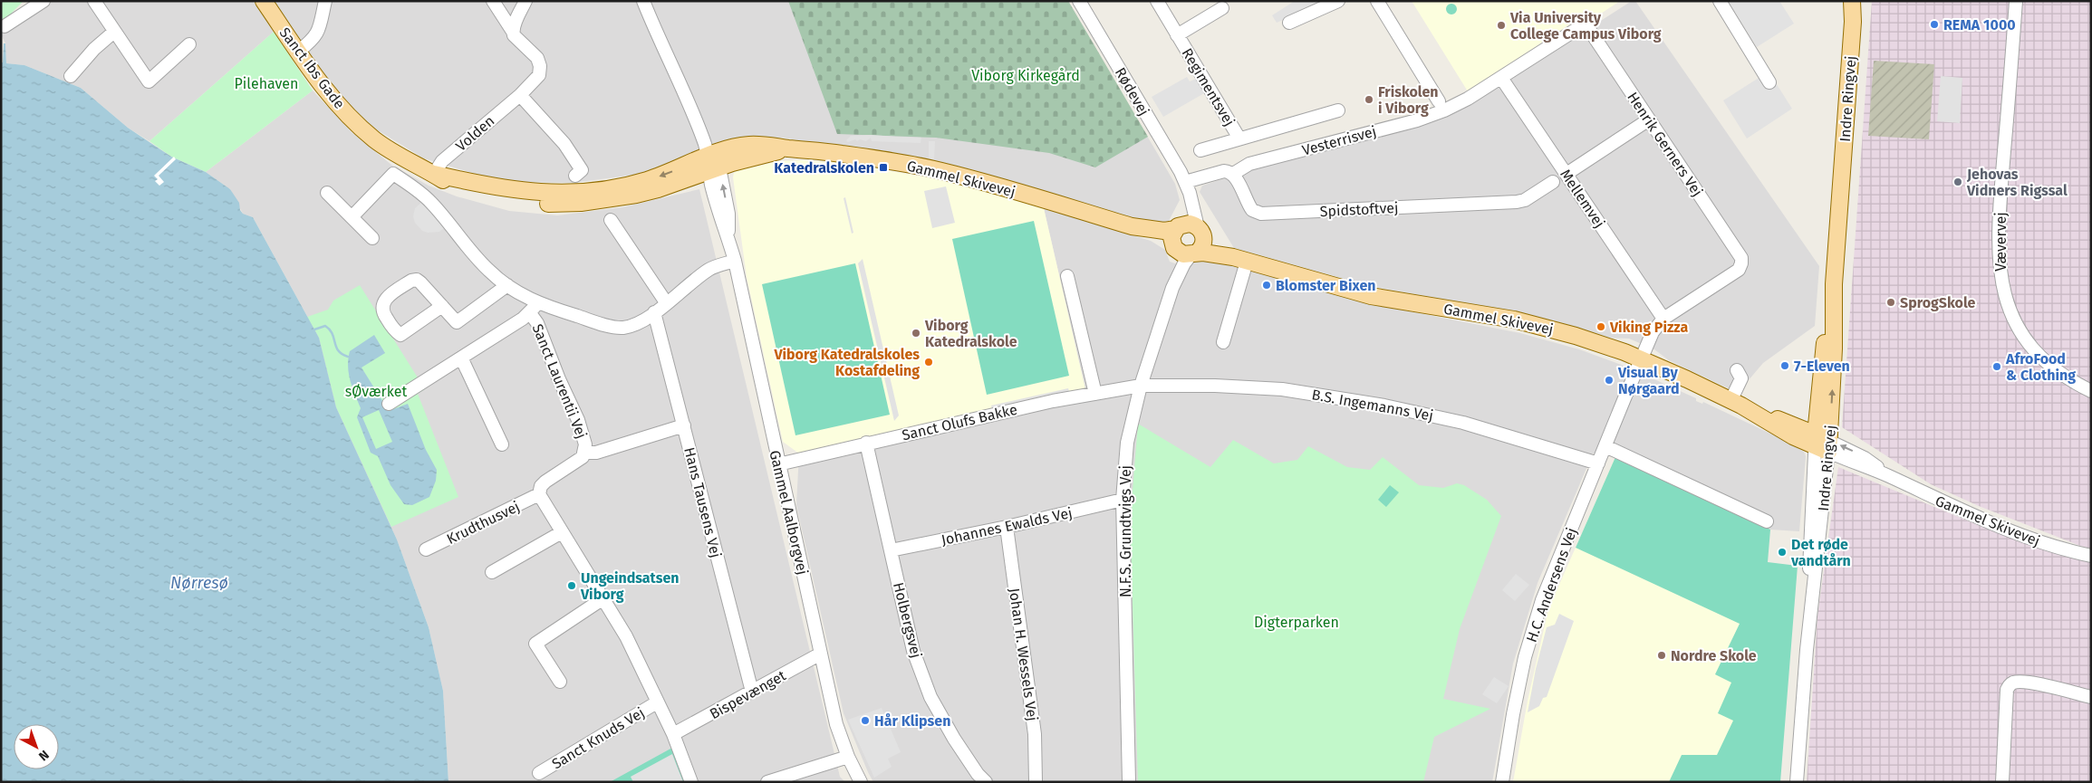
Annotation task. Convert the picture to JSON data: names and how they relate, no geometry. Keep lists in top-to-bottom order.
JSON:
{
  "streets": {
    "main road": ["Sanct Ibs Gade", "Indre Ringvej", "Gammel Skivevej"],
    "street": [
      "Regimentsvej",
      "Rødevej",
      "Volden",
      "Vesterrisvej",
      "Henrik Gerners Vej",
      "Mellemvej",
      "Spidstoftvej",
      "Vævervej",
      "Sanct Laurentii Vej",
      "B.S. Ingemanns Vej",
      "Sanct Olufs Bakke",
      "Hans Tausens Vej",
      "Gammel Aalborgvej",
      "Krudthusvej",
      "Johannes Ewalds Vej",
      "N.F.S. Grundtvigs Vej",
      "H.C. Andersens Vej",
      "Holbergsvej",
      "Johan H. Wessels Vej",
      "Bispevænget",
      "Sanct Knuds Vej"
    ]
  },
  "crossings": [
    ["Sanct Ibs Gade", "Volden"],
    ["Sanct Ibs Gade", "Gammel Skivevej"],
    ["Sanct Ibs Gade", "Gammel Aalborgvej"],
    ["Rødevej", "Gammel Skivevej"],
    ["Rødevej", "N.F.S. Grundtvigs Vej"],
    ["Indre Ringvej", "Gammel Skivevej"],
    ["Vesterrisvej", "Henrik Gerners Vej"],
    ["Vesterrisvej", "Mellemvej"],
    ["Vesterrisvej", "Spidstoftvej"],
    ["Henrik Gerners Vej", "Mellemvej"],
    ["Henrik Gerners Vej", "H.C. Andersens Vej"],
    ["Gammel Skivevej", "Gammel Aalborgvej"],
    ["Gammel Skivevej", "N.F.S. Grundtvigs Vej"],
    ["Gammel Skivevej", "H.C. Andersens Vej"],
    ["Mellemvej", "H.C. Andersens Vej"],
    ["Sanct Laurentii Vej", "Krudthusvej"],
    ["B.S. Ingemanns Vej", "Sanct Olufs Bakke"],
    ["B.S. Ingemanns Vej", "N.F.S. Grundtvigs Vej"],
    ["B.S. Ingemanns Vej", "H.C. Andersens Vej"],
    ["Sanct Olufs Bakke", "Gammel Aalborgvej"],
    ["Sanct Olufs Bakke", "N.F.S. Grundtvigs Vej"],
    ["Sanct Olufs Bakke", "Holbergsvej"],
    ["Hans Tausens Vej", "Bispevænget"],
    ["Gammel Aalborgvej", "Bispevænget"],
    ["Johannes Ewalds Vej", "N.F.S. Grundtvigs Vej"],
    ["Johannes Ewalds Vej", "Holbergsvej"],
    ["Johannes Ewalds Vej", "Johan H. Wessels Vej"]
  ],
  "water": ["Nørresø"],
  "parks": [
    "Viborg Kirkegård",
    "Pilehaven",
    "sØværket",
    "Digterparken"
  ],
  "places": {
    "other": [
      "REMA 1000",
      "Via University College Campus Viborg",
      "Friskolen i Viborg",
      "Jehovas Vidners Rigssal",
      "Blomster Bixen",
      "SprogSkole",
      "Viking Pizza",
      "Viborg Katedralskole",
      "Viborg Katedralskoles Kostafdeling",
      "7-Eleven",
      "AfroFood & Clothing",
      "Visual By Nørgaard",
      "Det røde vandtårn",
      "Ungeindsatsen Viborg",
      "Nordre Skole",
      "Hår Klipsen"
    ],
    "transit": ["Katedralskolen"]
  },
  "north": "bottom right"
}
